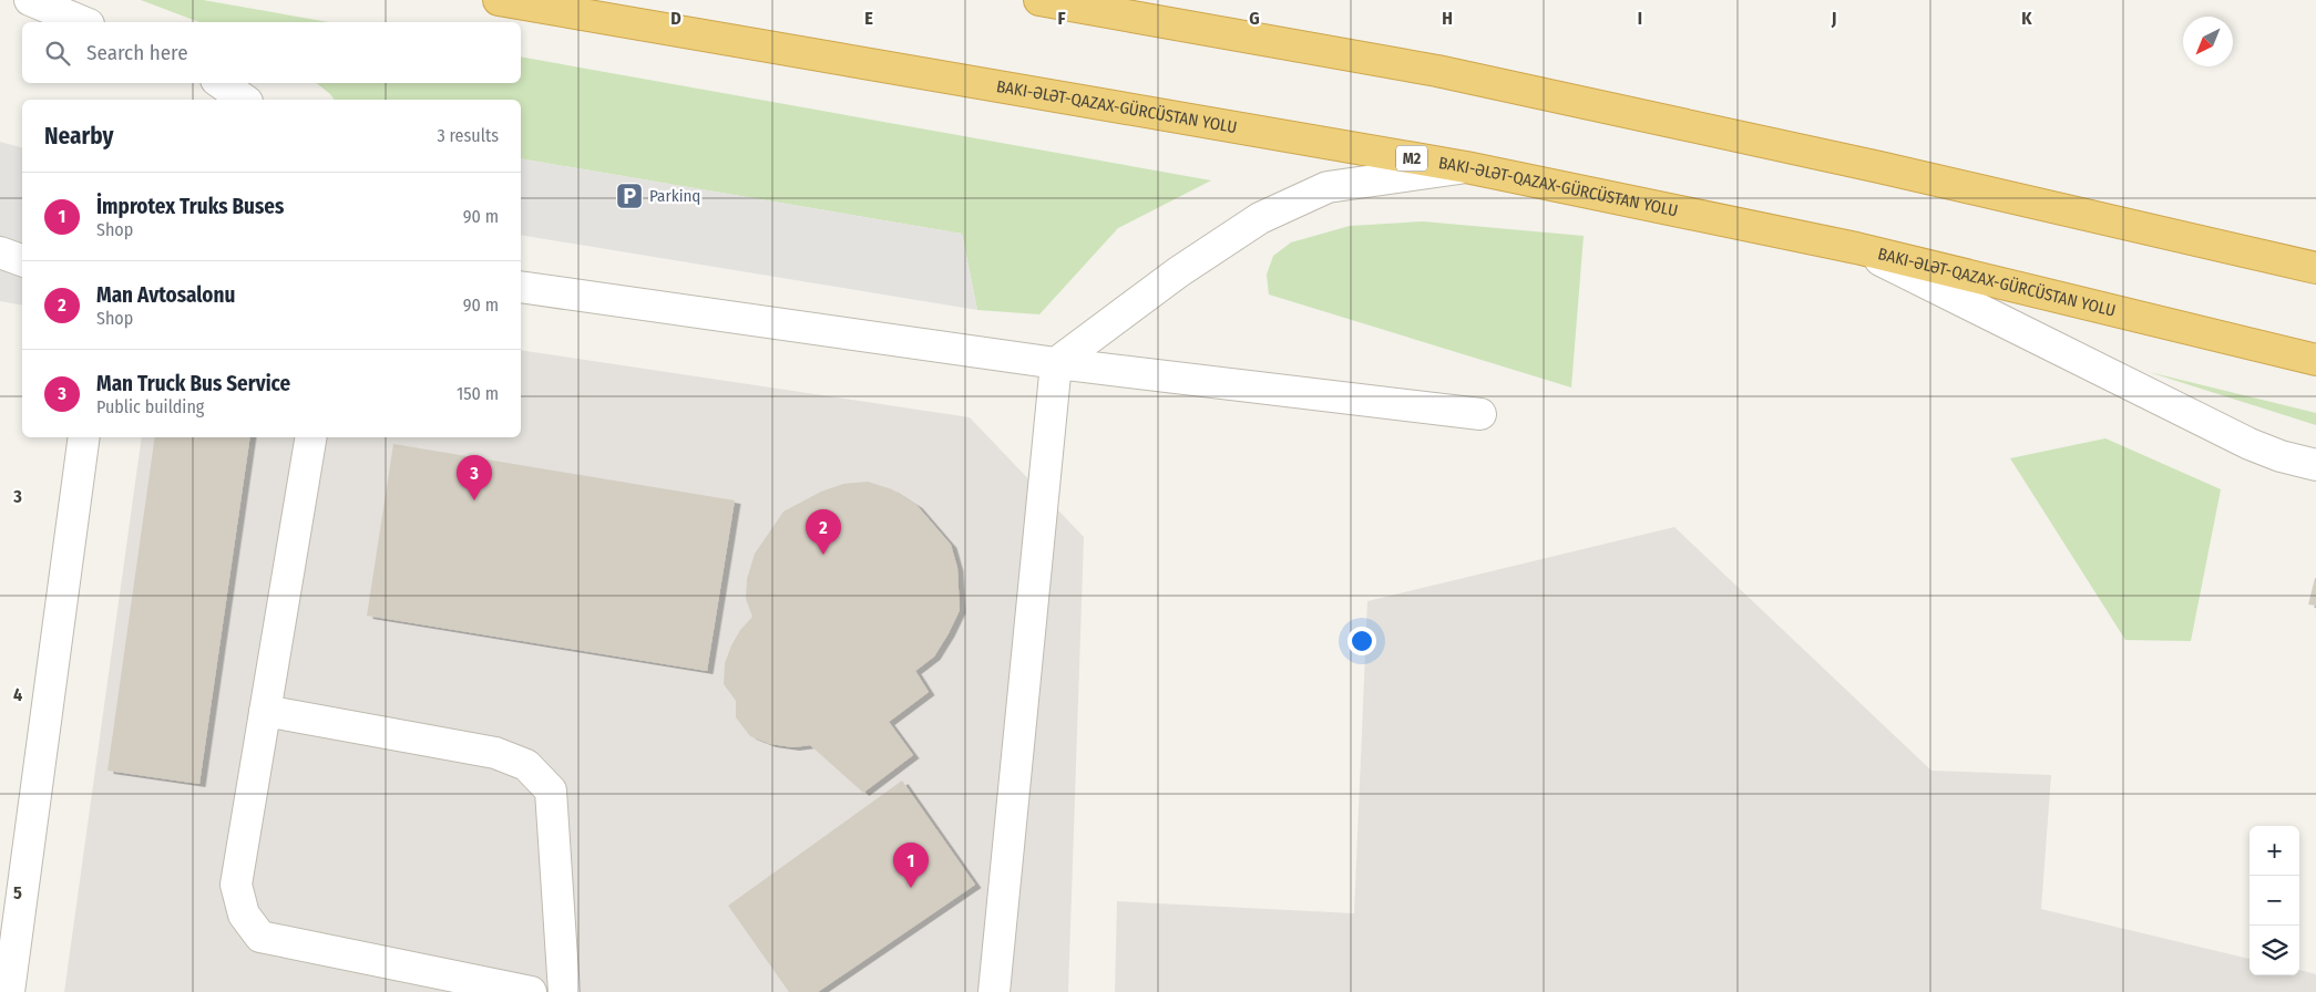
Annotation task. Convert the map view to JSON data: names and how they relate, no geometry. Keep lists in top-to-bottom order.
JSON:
{
  "streets": {
    "highway": ["M2"]
  },
  "places": {
    "parking": ["Parkinq"]
  },
  "north": "bottom left",
  "page": {
    "search": "Search here",
    "heading": ["Nearby", "3 results"],
    "list": [
      {
        "mark": "1",
        "name": "İmprotex Truks Buses",
        "note": "Shop",
        "value": "90 m"
      },
      {
        "mark": "2",
        "name": "Man Avtosalonu",
        "note": "Shop",
        "value": "90 m"
      },
      {
        "mark": "3",
        "name": "Man Truck Bus Service",
        "note": "Public building",
        "value": "150 m"
      }
    ],
    "pins": ["3", "2", "1"],
    "map_buttons": ["+", "−"]
  },
  "grid": {
    "columns": [
      "D",
      "E",
      "F",
      "G",
      "H",
      "I",
      "J",
      "K"
    ],
    "rows": ["3", "4", "5"]
  }
}
